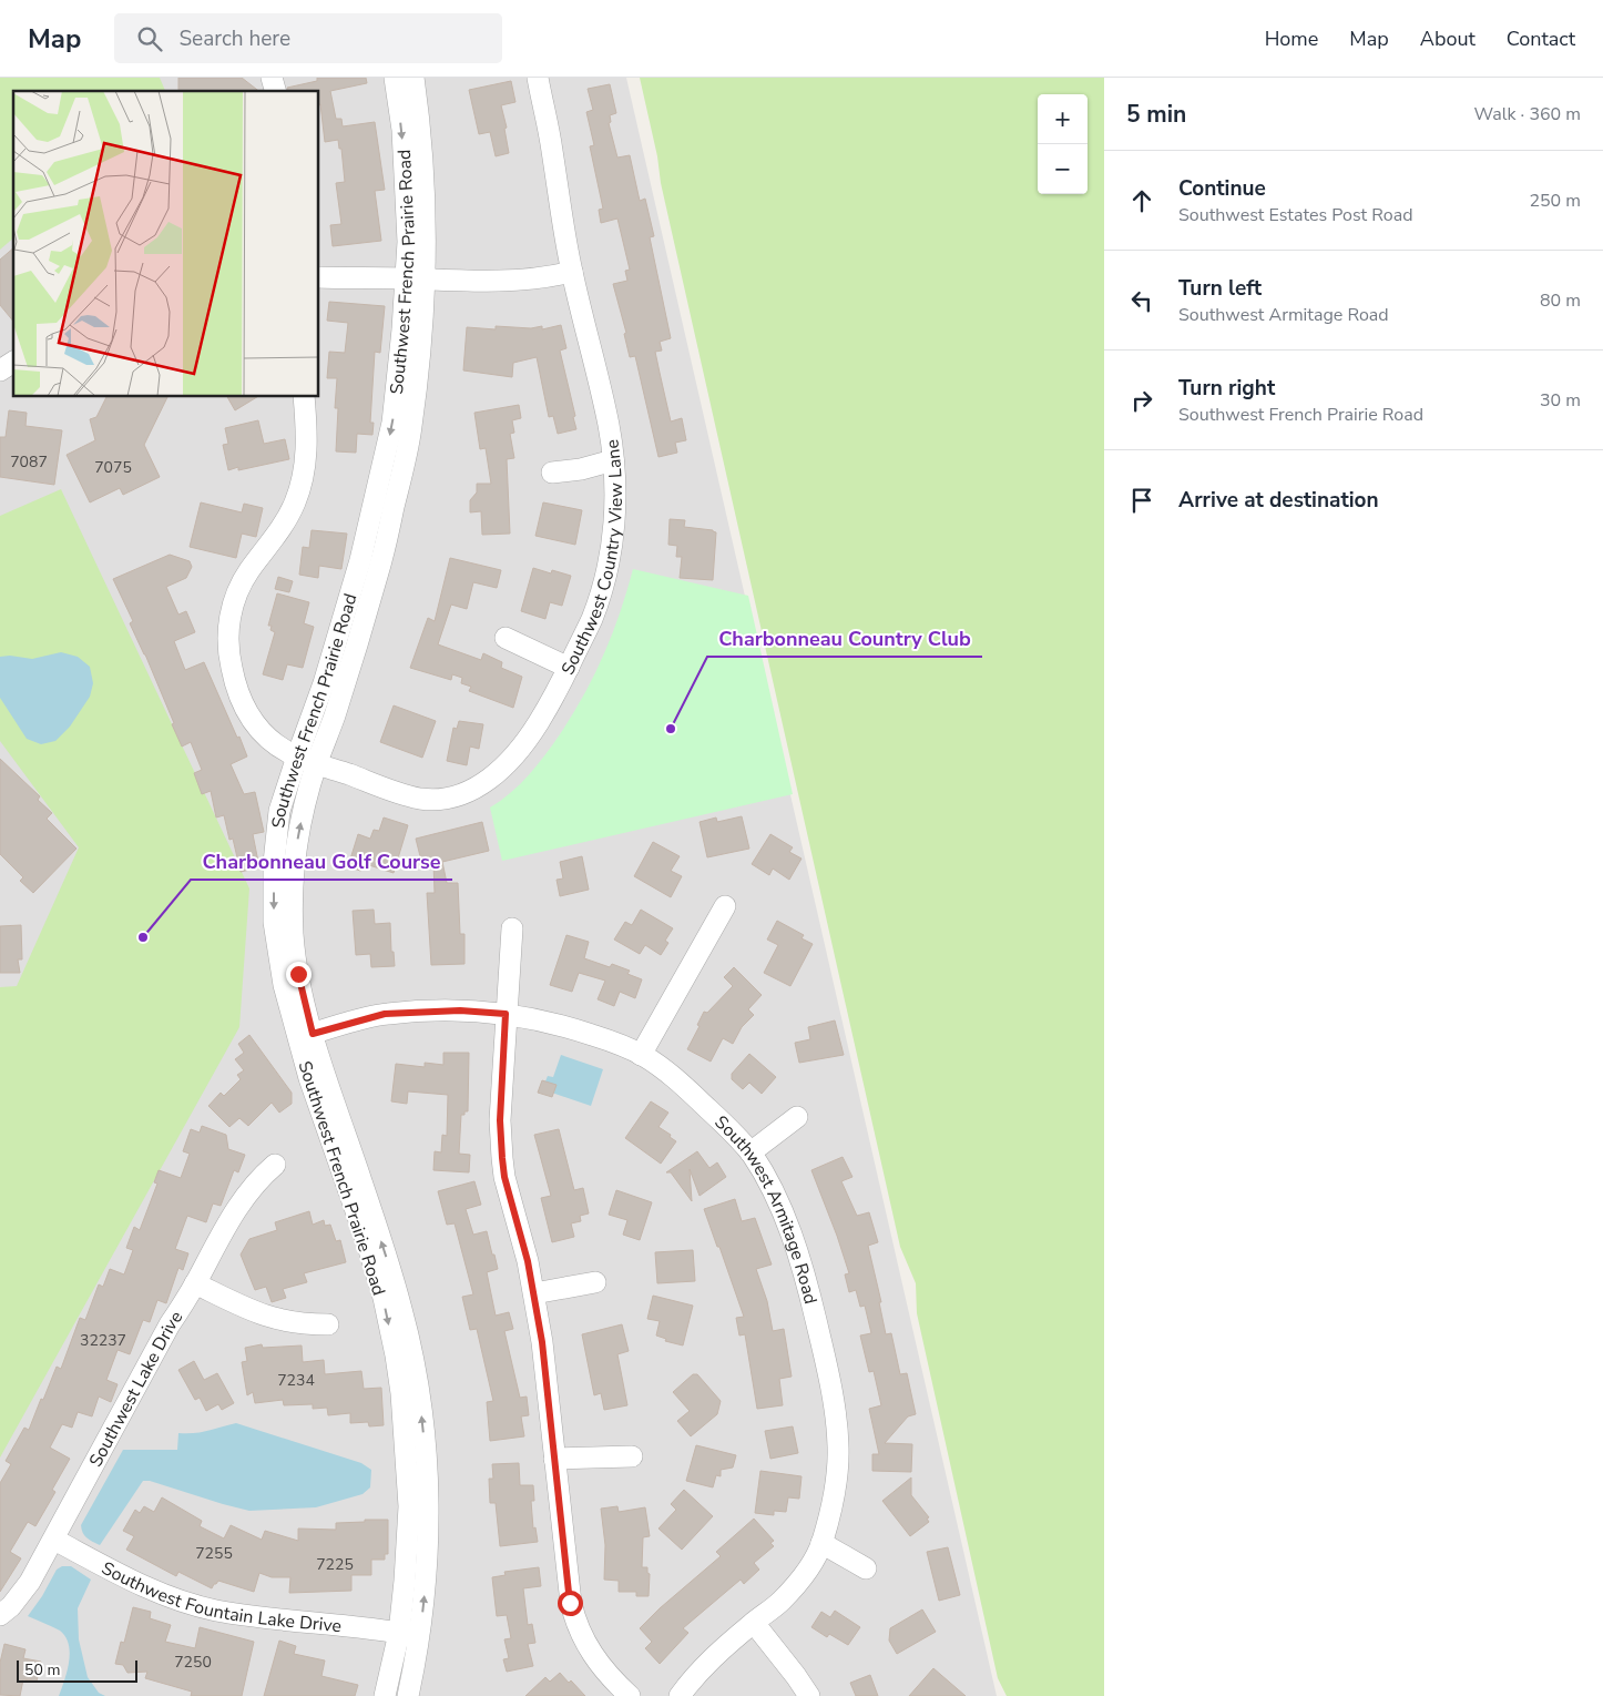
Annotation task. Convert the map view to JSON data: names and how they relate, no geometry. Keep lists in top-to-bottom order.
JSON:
{
  "streets": {
    "street": [
      "Southwest French Prairie Road",
      "Southwest Country View Lane",
      "Southwest Armitage Road",
      "Southwest Lake Drive",
      "Southwest Fountain Lake Drive"
    ]
  },
  "crossings": [
    ["Southwest French Prairie Road", "Southwest Country View Lane"],
    ["Southwest French Prairie Road", "Southwest Armitage Road"],
    ["Southwest French Prairie Road", "Southwest Fountain Lake Drive"],
    ["Southwest Lake Drive", "Southwest Fountain Lake Drive"]
  ],
  "places": ["Charbonneau Country Club", "Charbonneau Golf Course"],
  "house_numbers": [
    "7087",
    "7075",
    "32237",
    "7234",
    "7255",
    "7225",
    "7250"
  ],
  "scale_bar": "50 m",
  "page": {
    "header": "Map",
    "search": "Search here",
    "nav": [
      "Home",
      "Map",
      "About",
      "Contact"
    ],
    "heading": ["5 min", "Walk · 360 m"],
    "map_buttons": ["+", "−"],
    "list": [
      ["Continue", "Southwest Estates Post Road", "250 m"],
      ["Turn left", "Southwest Armitage Road", "80 m"],
      ["Turn right", "Southwest French Prairie Road", "30 m"],
      "Arrive at destination"
    ],
    "scale": "50 m"
  }
}
